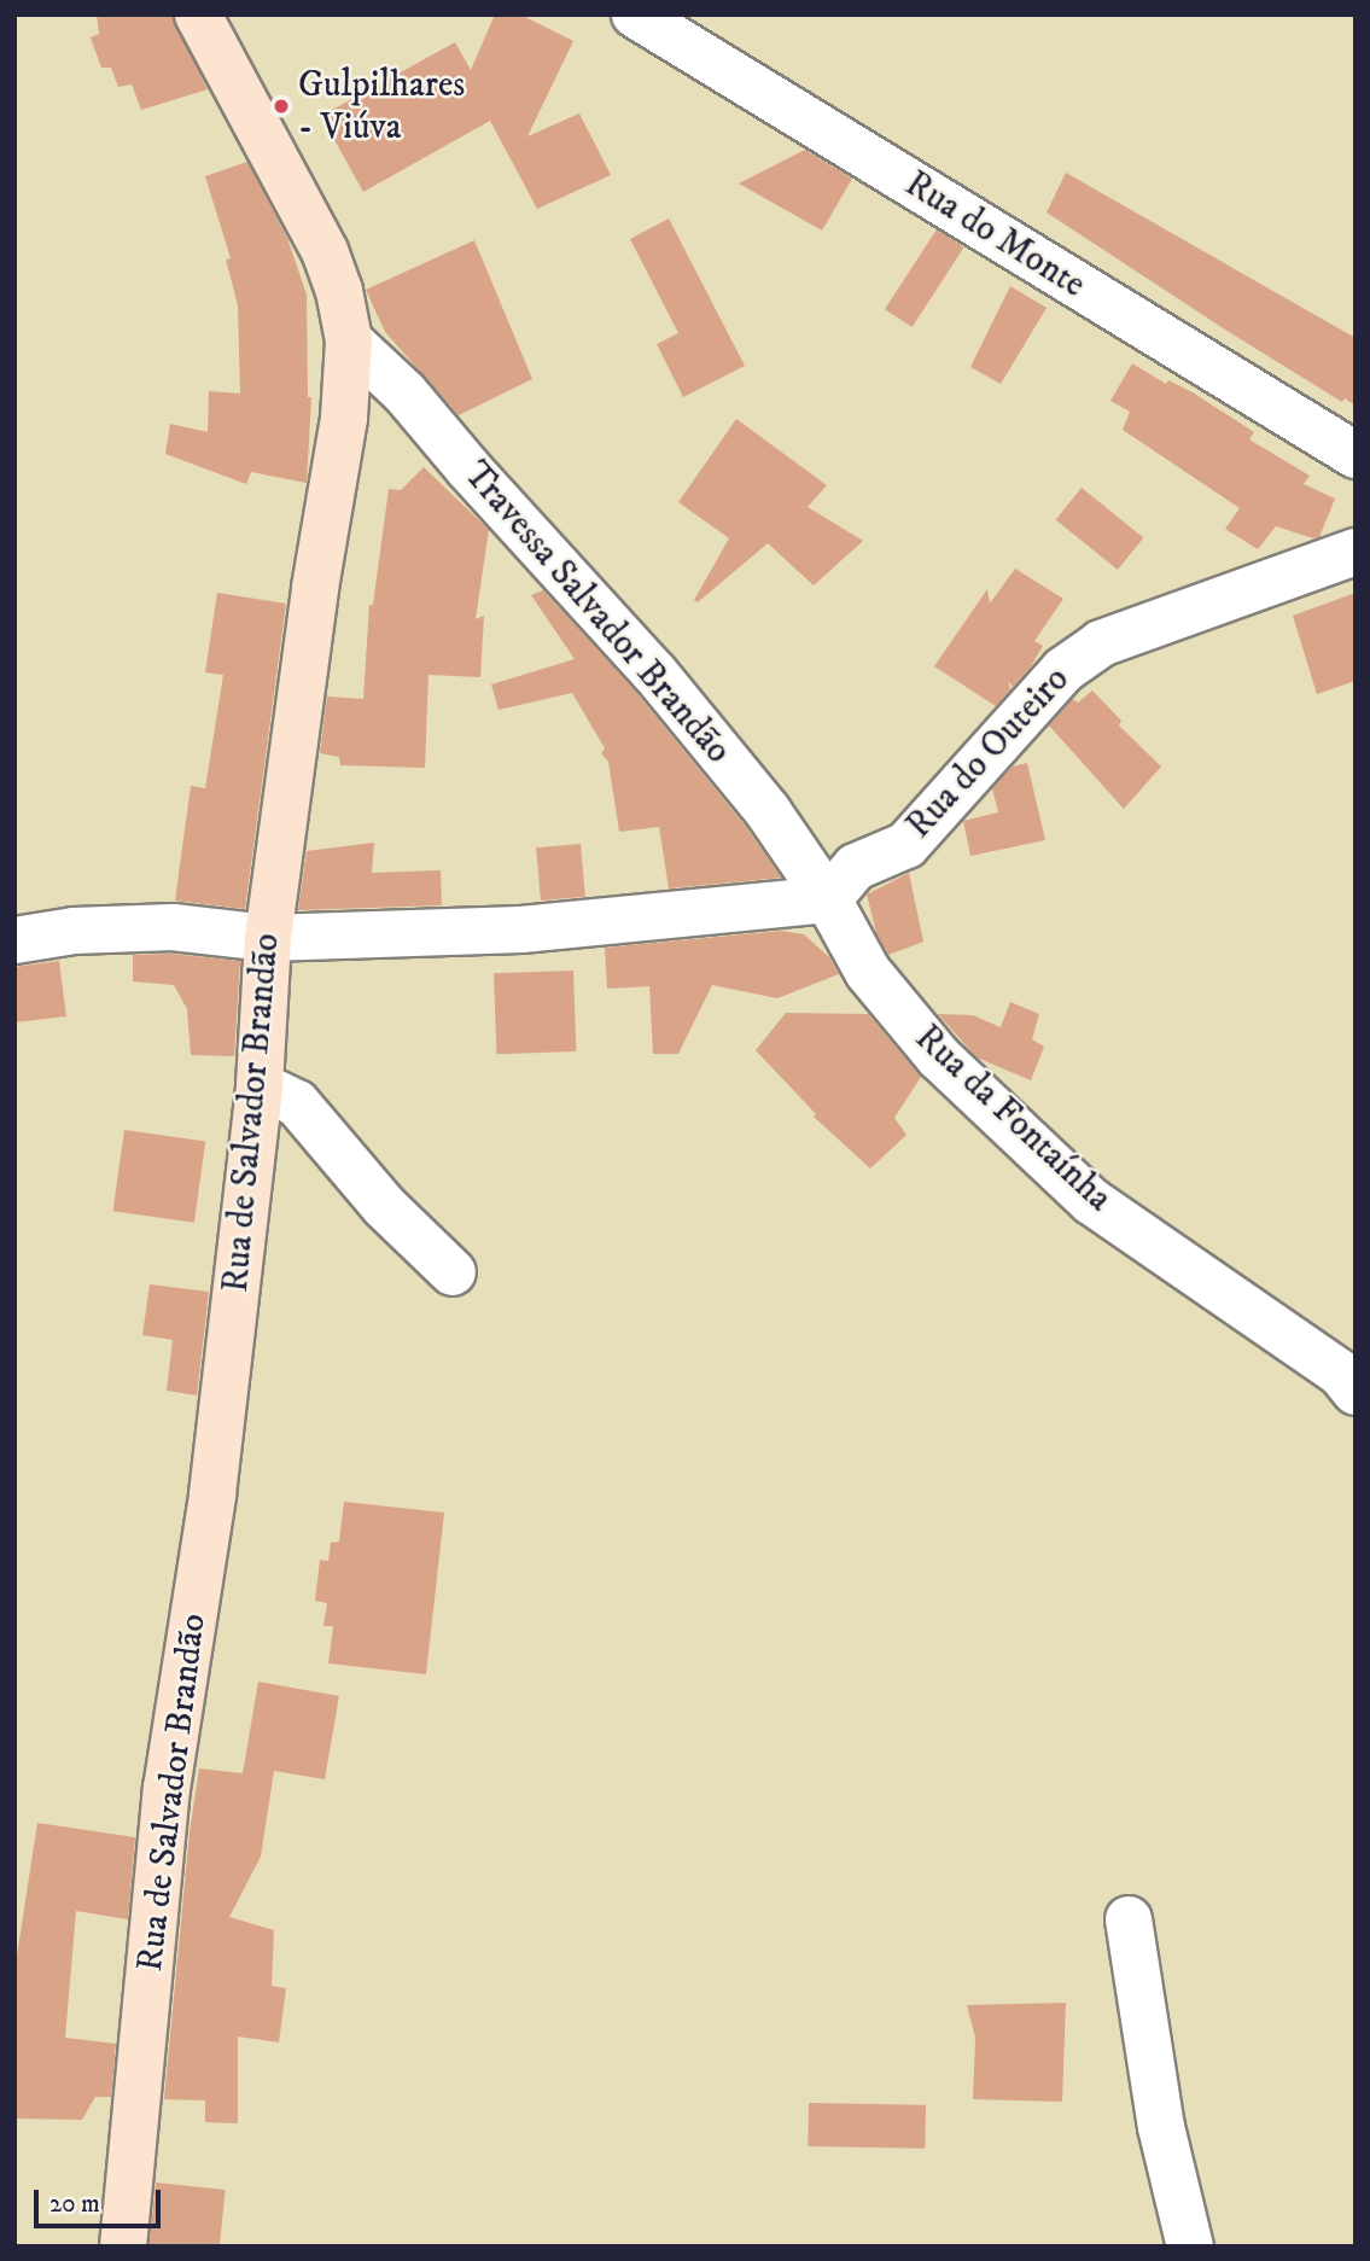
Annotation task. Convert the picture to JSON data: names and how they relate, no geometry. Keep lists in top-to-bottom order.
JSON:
{
  "streets": {
    "main road": ["Rua de Salvador Brandão"],
    "street": [
      "Rua do Monte",
      "Travessa Salvador Brandão",
      "Rua do Outeiro",
      "Rua da Fontaínha"
    ]
  },
  "crossings": [
    ["Travessa Salvador Brandão", "Rua do Outeiro"],
    ["Travessa Salvador Brandão", "Rua de Salvador Brandão"],
    ["Travessa Salvador Brandão", "Rua da Fontaínha"],
    ["Rua do Outeiro", "Rua da Fontaínha"]
  ],
  "places": ["Gulpilhares - Viúva"],
  "scale_bar": "20 m"
}
